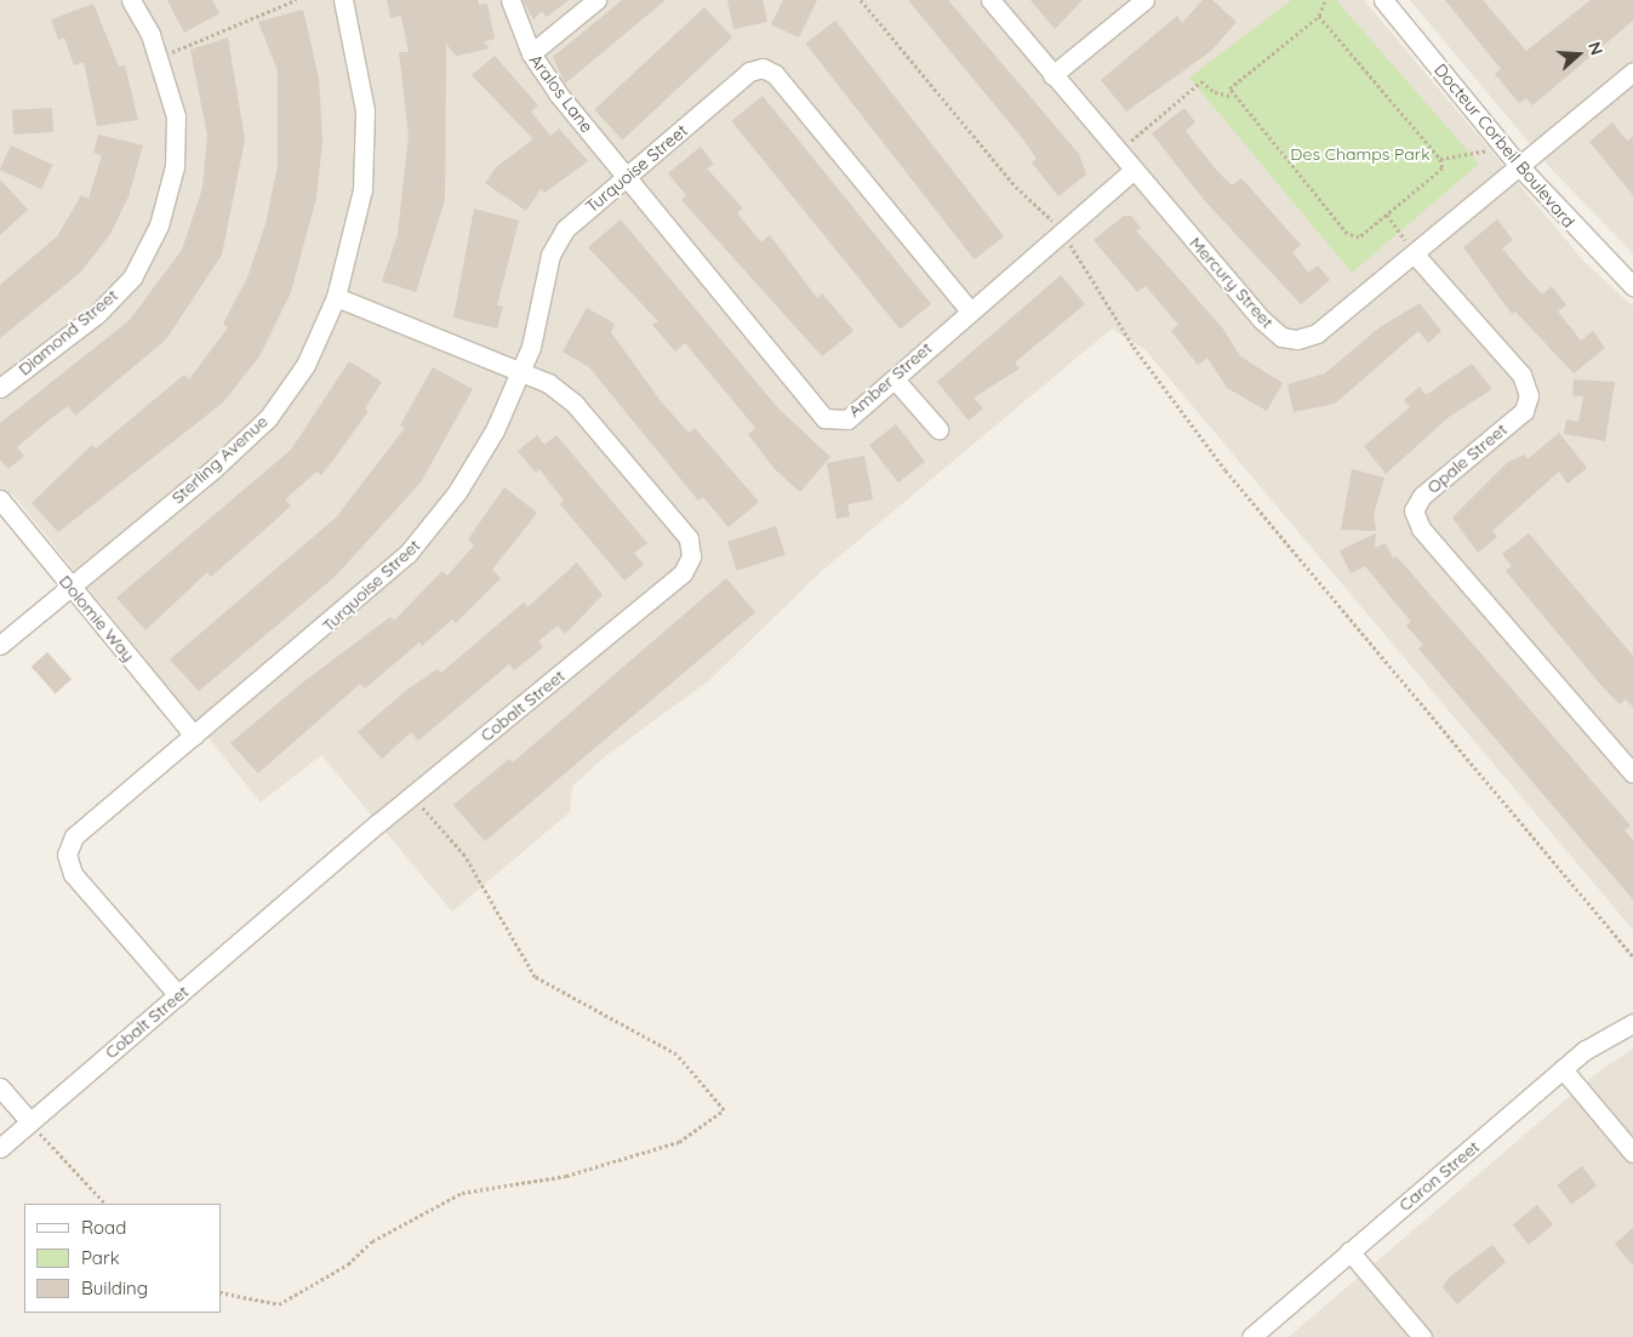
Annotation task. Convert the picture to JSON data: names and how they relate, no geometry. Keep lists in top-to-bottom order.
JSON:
{
  "streets": {
    "street": [
      "Aralos Lane",
      "Docteur Corbeil Boulevard",
      "Turquoise Street",
      "Mercury Street",
      "Diamond Street",
      "Amber Street",
      "Opale Street",
      "Sterling Avenue",
      "Dolomie Way",
      "Cobalt Street",
      "Caron Street"
    ]
  },
  "crossings": [
    ["Aralos Lane", "Turquoise Street"],
    ["Aralos Lane", "Amber Street"],
    ["Docteur Corbeil Boulevard", "Mercury Street"],
    ["Turquoise Street", "Amber Street"],
    ["Turquoise Street", "Dolomie Way"],
    ["Turquoise Street", "Cobalt Street"],
    ["Mercury Street", "Amber Street"],
    ["Mercury Street", "Opale Street"],
    ["Sterling Avenue", "Dolomie Way"],
    ["Sterling Avenue", "Cobalt Street"]
  ],
  "parks": ["Des Champs Park"],
  "legend": ["Road", "Park", "Building"],
  "north": "right"
}
